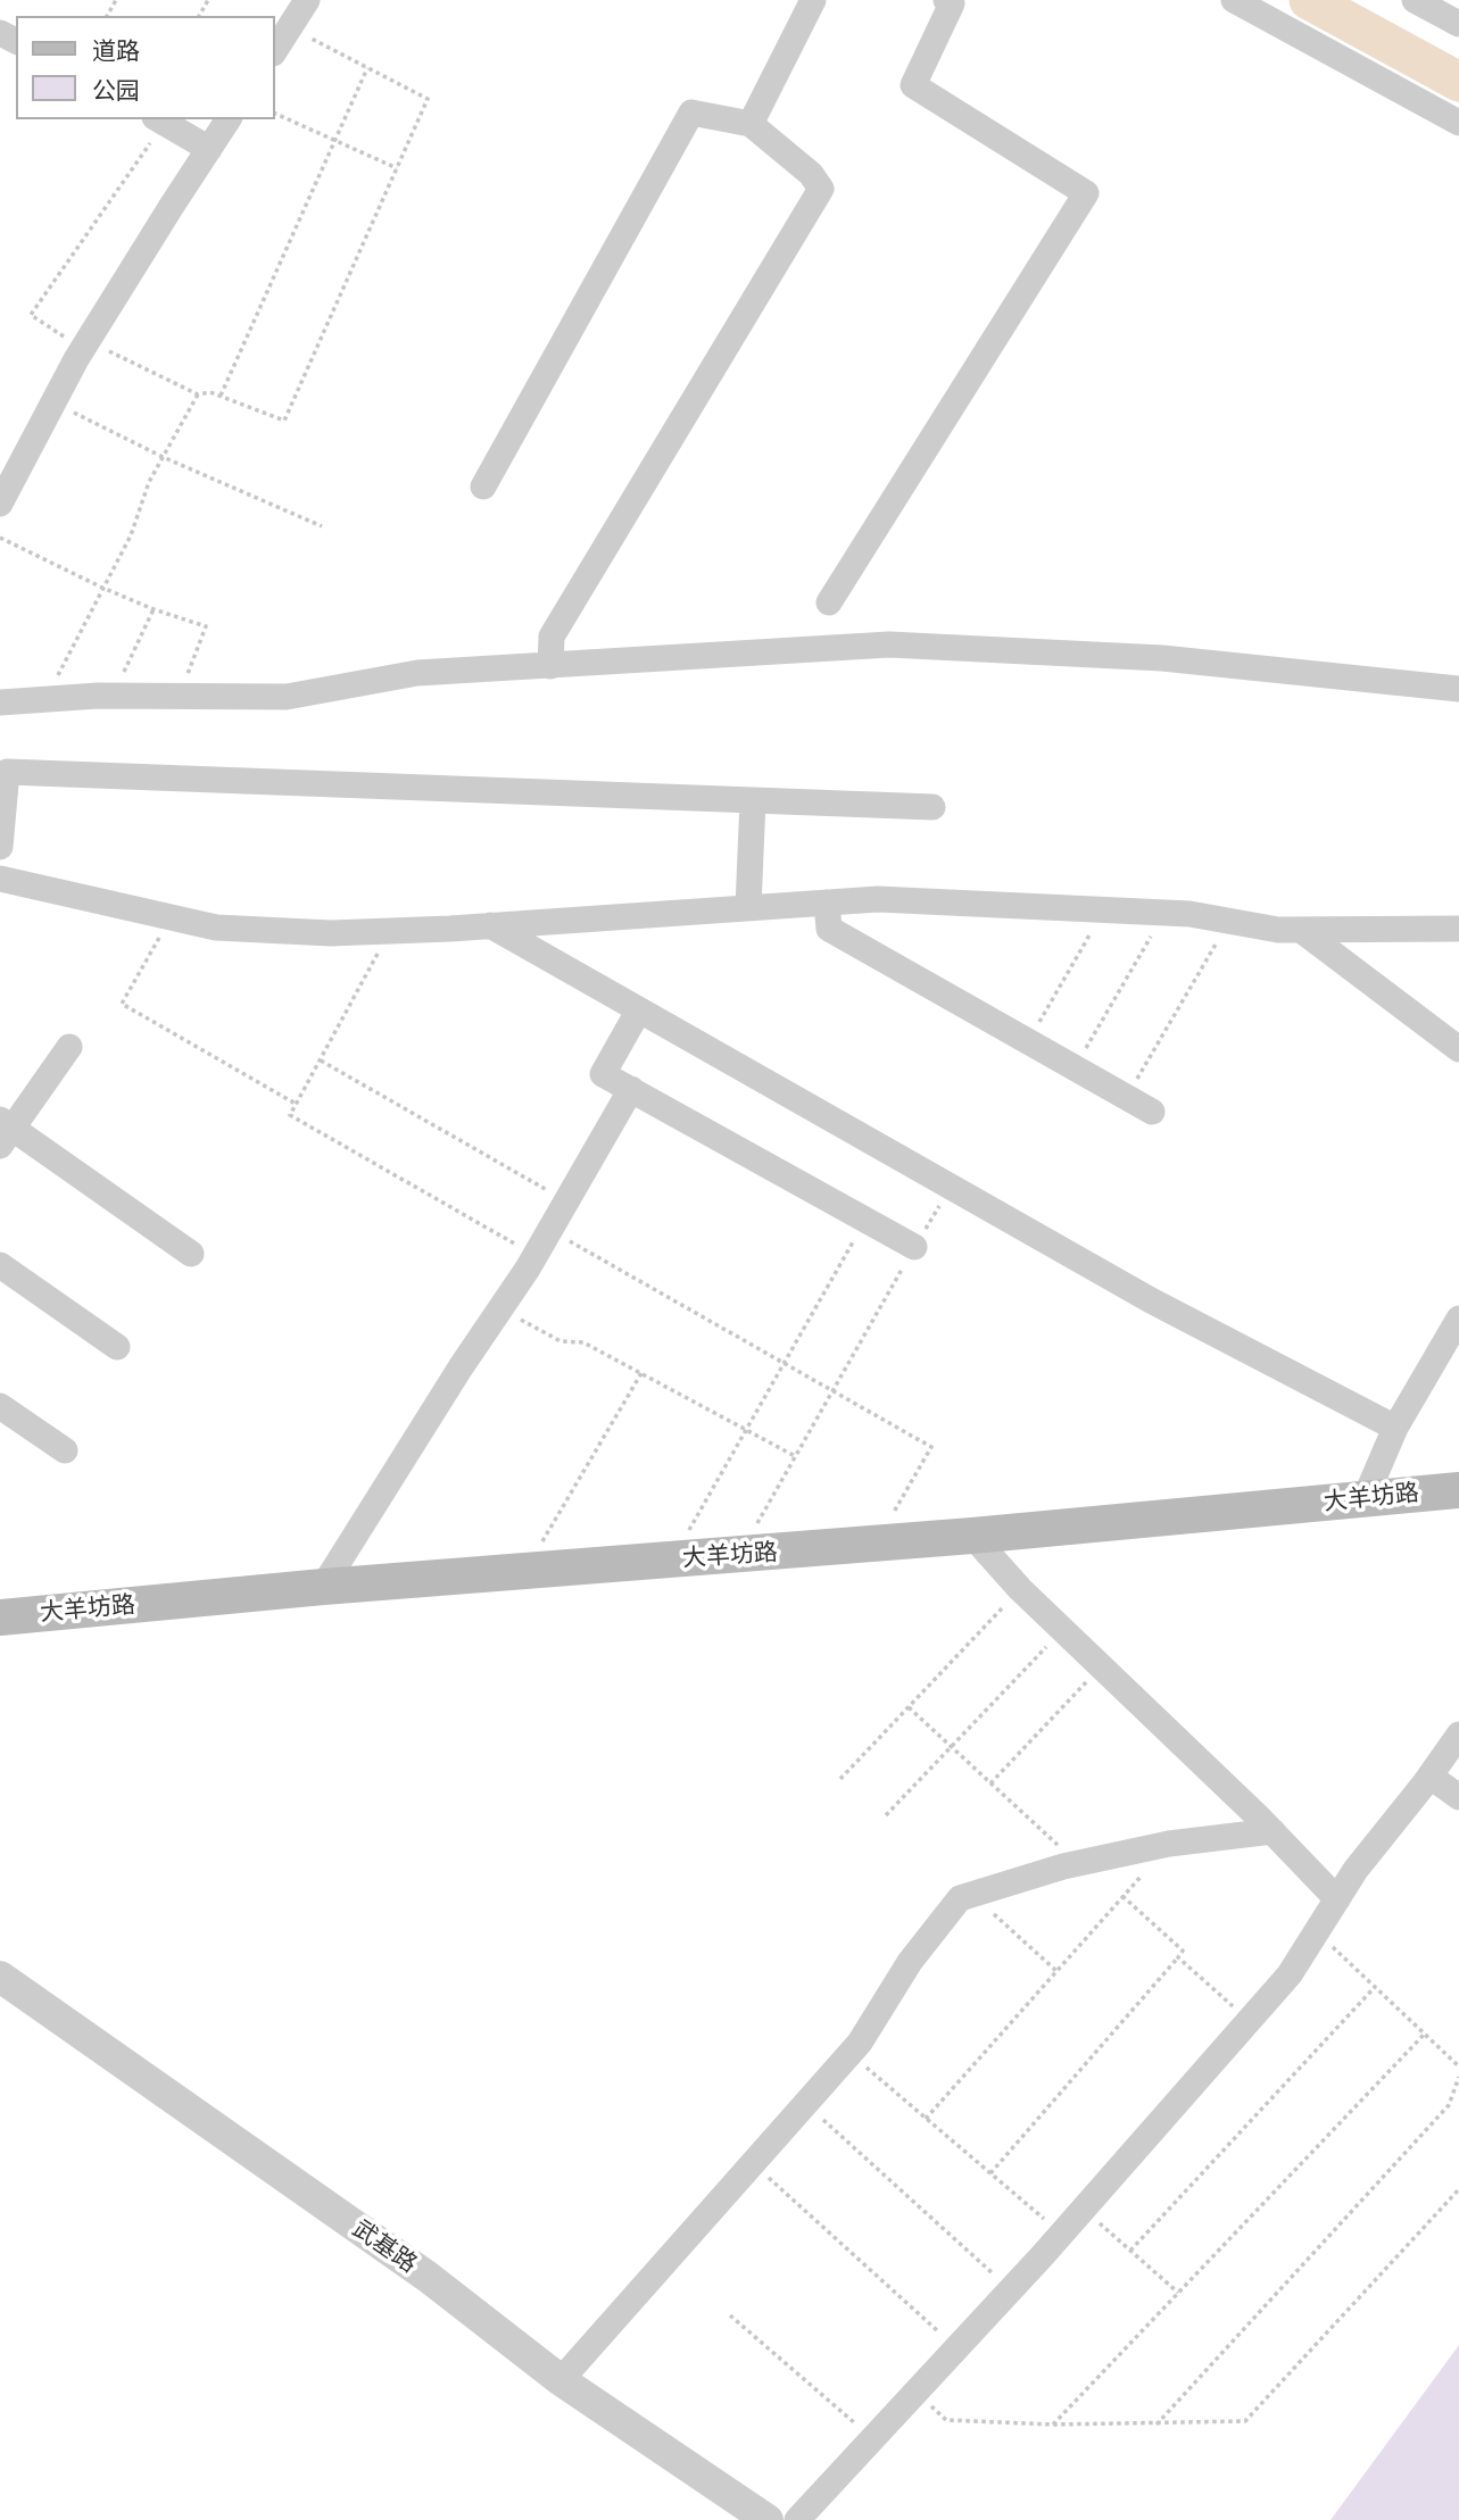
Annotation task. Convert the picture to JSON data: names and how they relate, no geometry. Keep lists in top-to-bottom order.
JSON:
{
  "streets": {
    "main road": ["大羊坊路"],
    "street": ["武基路"]
  },
  "legend": ["道路", "公园"]
}
